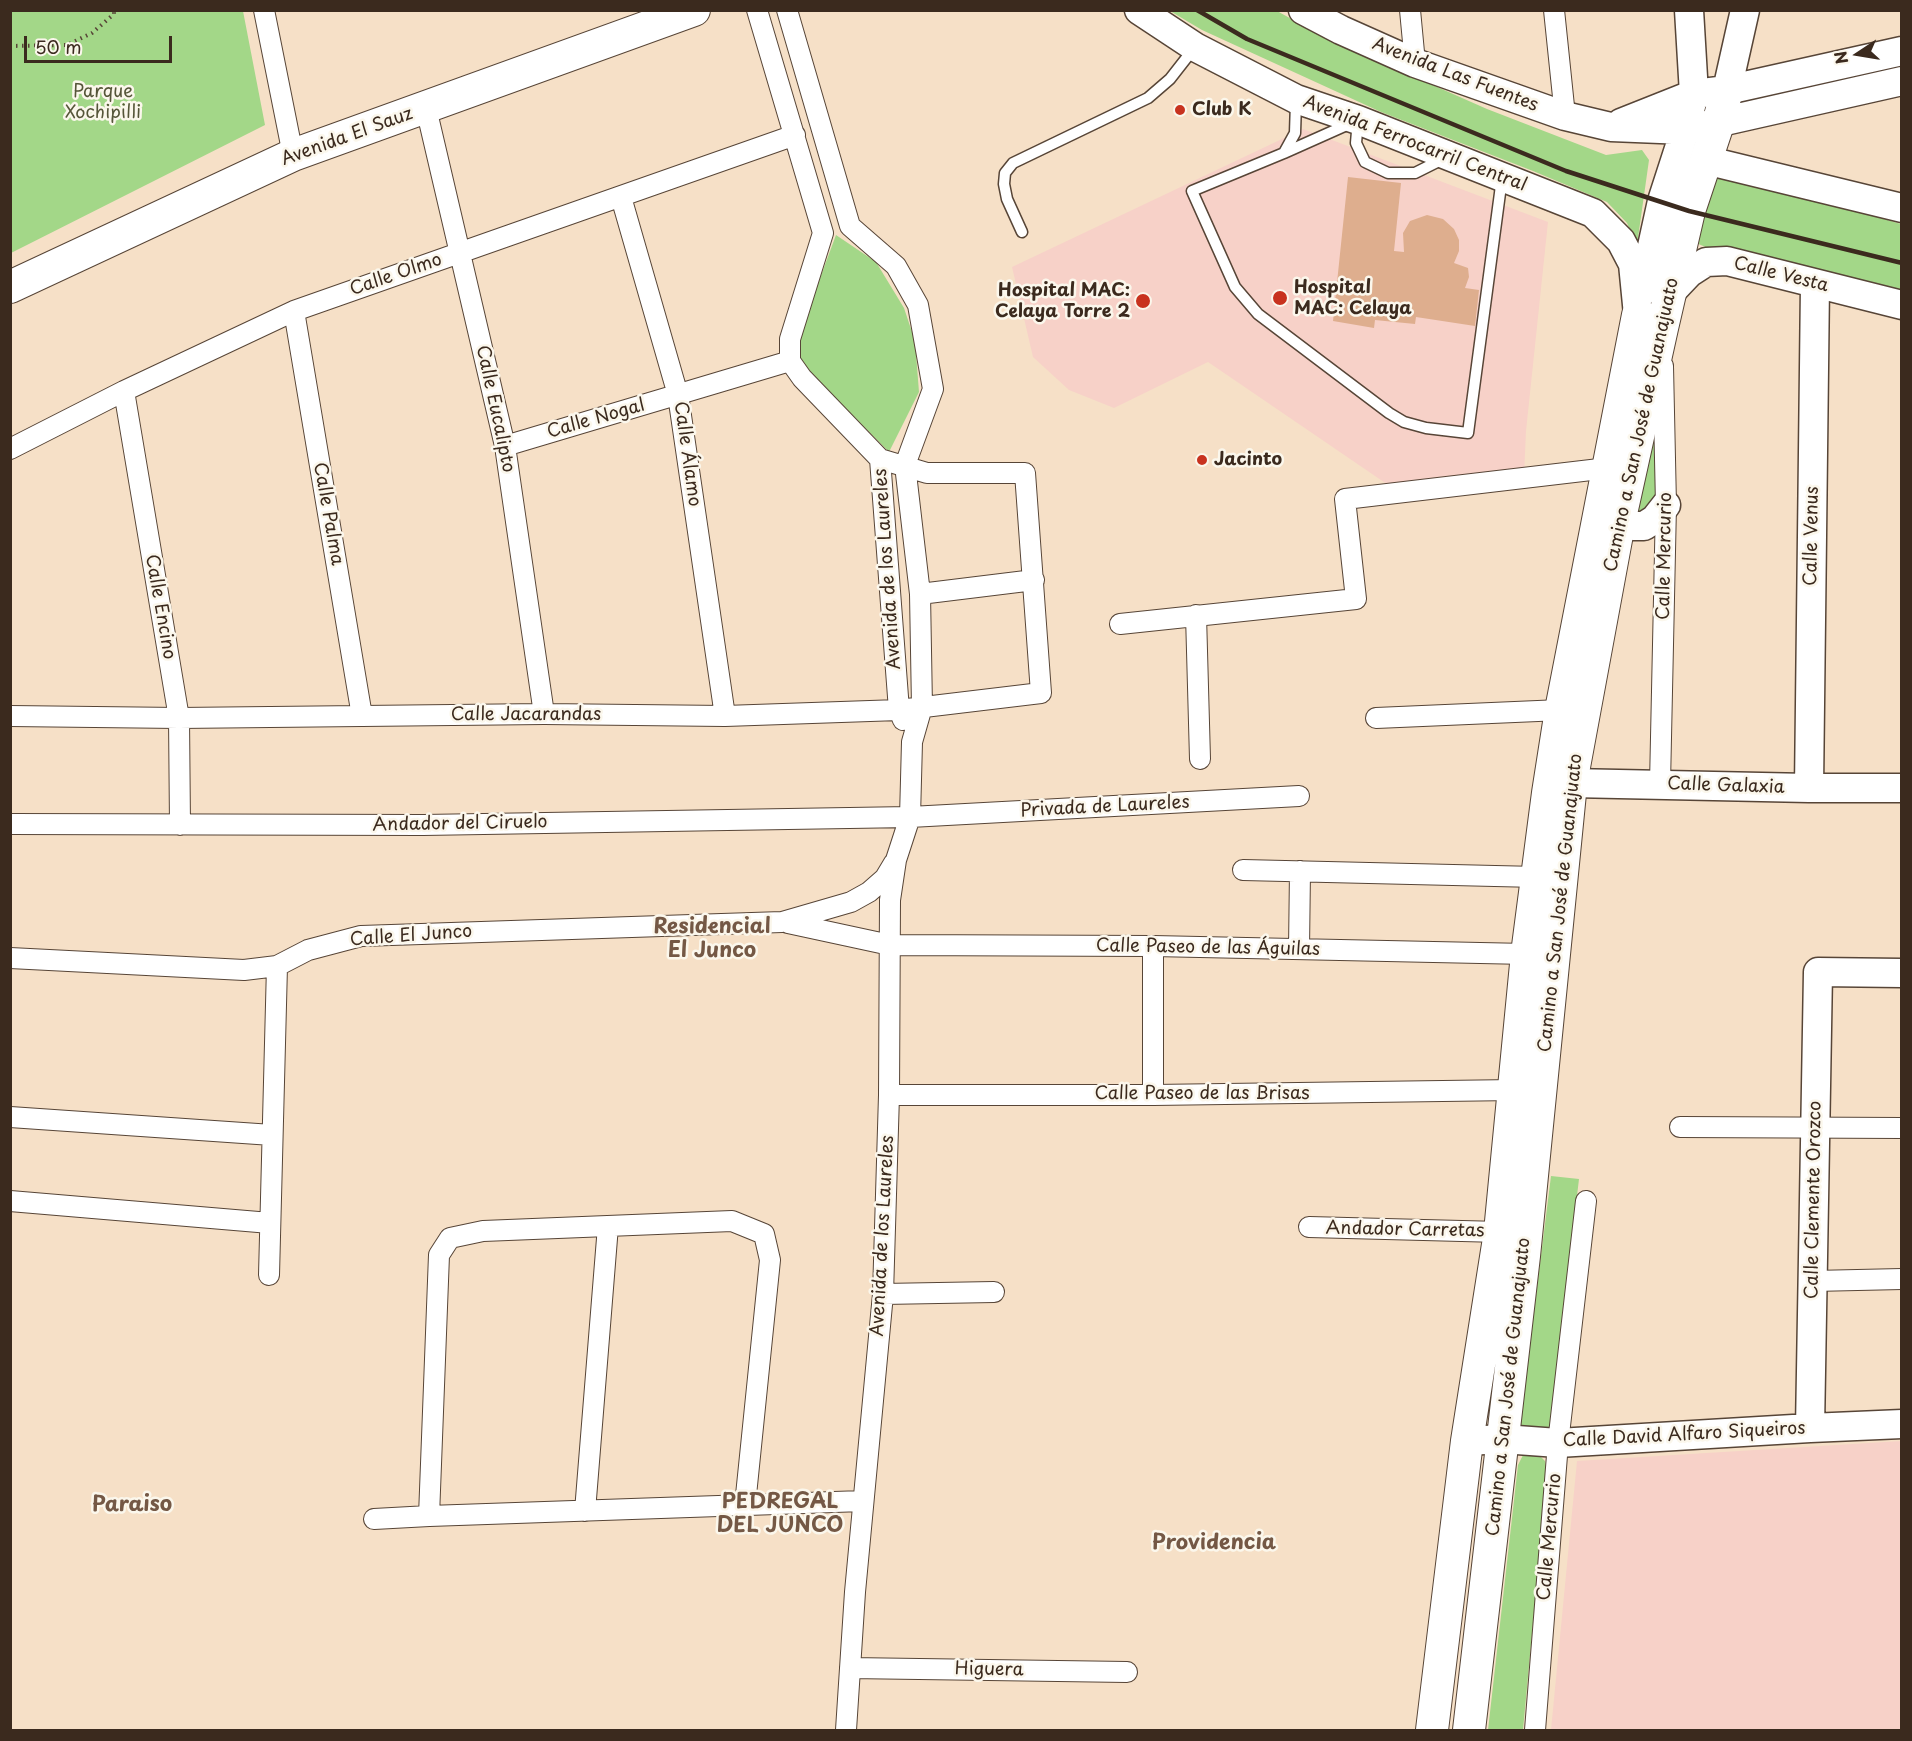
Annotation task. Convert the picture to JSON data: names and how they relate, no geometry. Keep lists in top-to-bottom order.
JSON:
{
  "streets": {
    "main road": [
      "Avenida Las Fuentes",
      "Avenida El Sauz",
      "Avenida Ferrocarril Central",
      "Calle Vesta",
      "Camino a San José de Guanajuato",
      "Calle Venus",
      "Calle Galaxia",
      "Calle Clemente Orozco",
      "Calle David Alfaro Siqueiros"
    ],
    "street": [
      "Calle Olmo",
      "Calle Eucalipto",
      "Calle Nogal",
      "Calle Álamo",
      "Calle Palma",
      "Calle Mercurio",
      "Avenida de los Laureles",
      "Calle Encino",
      "Calle Jacarandas",
      "Privada de Laureles",
      "Andador del Ciruelo",
      "Calle El Junco",
      "Calle Paseo de las Águilas",
      "Calle Paseo de las Brisas",
      "Andador Carretas",
      "Higuera"
    ]
  },
  "crossings": [
    ["Avenida Las Fuentes", "Camino a San José de Guanajuato"],
    ["Avenida El Sauz", "Calle Eucalipto"],
    ["Avenida Ferrocarril Central", "Camino a San José de Guanajuato"],
    ["Avenida Ferrocarril Central", "Calle Mercurio"],
    ["Calle Olmo", "Calle Eucalipto"],
    ["Calle Olmo", "Calle Álamo"],
    ["Calle Olmo", "Calle Palma"],
    ["Calle Olmo", "Calle Encino"],
    ["Calle Vesta", "Camino a San José de Guanajuato"],
    ["Calle Vesta", "Calle Venus"],
    ["Calle Eucalipto", "Calle Nogal"],
    ["Calle Eucalipto", "Calle Jacarandas"],
    ["Calle Nogal", "Calle Álamo"],
    ["Calle Nogal", "Avenida de los Laureles"],
    ["Camino a San José de Guanajuato", "Calle Mercurio"],
    ["Camino a San José de Guanajuato", "Calle Galaxia"],
    ["Camino a San José de Guanajuato", "Calle Paseo de las Águilas"],
    ["Camino a San José de Guanajuato", "Calle Paseo de las Brisas"],
    ["Camino a San José de Guanajuato", "Andador Carretas"],
    ["Camino a San José de Guanajuato", "Calle David Alfaro Siqueiros"],
    ["Calle Álamo", "Calle Jacarandas"],
    ["Calle Palma", "Calle Jacarandas"],
    ["Calle Venus", "Calle Galaxia"],
    ["Calle Mercurio", "Calle Galaxia"],
    ["Calle Mercurio", "Calle David Alfaro Siqueiros"],
    ["Avenida de los Laureles", "Calle Jacarandas"],
    ["Avenida de los Laureles", "Privada de Laureles"],
    ["Avenida de los Laureles", "Andador del Ciruelo"],
    ["Avenida de los Laureles", "Calle El Junco"],
    ["Avenida de los Laureles", "Calle Paseo de las Águilas"],
    ["Avenida de los Laureles", "Calle Paseo de las Brisas"],
    ["Avenida de los Laureles", "Higuera"],
    ["Calle Encino", "Calle Jacarandas"],
    ["Calle Encino", "Andador del Ciruelo"],
    ["Privada de Laureles", "Andador del Ciruelo"],
    ["Calle El Junco", "Calle Paseo de las Águilas"],
    ["Calle Clemente Orozco", "Calle David Alfaro Siqueiros"]
  ],
  "districts": [
    "Residencial El Junco",
    "PEDREGAL DEL JUNCO",
    "Paraiso",
    "Providencia"
  ],
  "parks": ["Parque Xochipilli"],
  "places": [
    "Club K",
    "Hospital MAC: Celaya",
    "Hospital MAC: Celaya Torre 2",
    "Jacinto"
  ],
  "scale_bar": "50 m",
  "north": "left"
}
